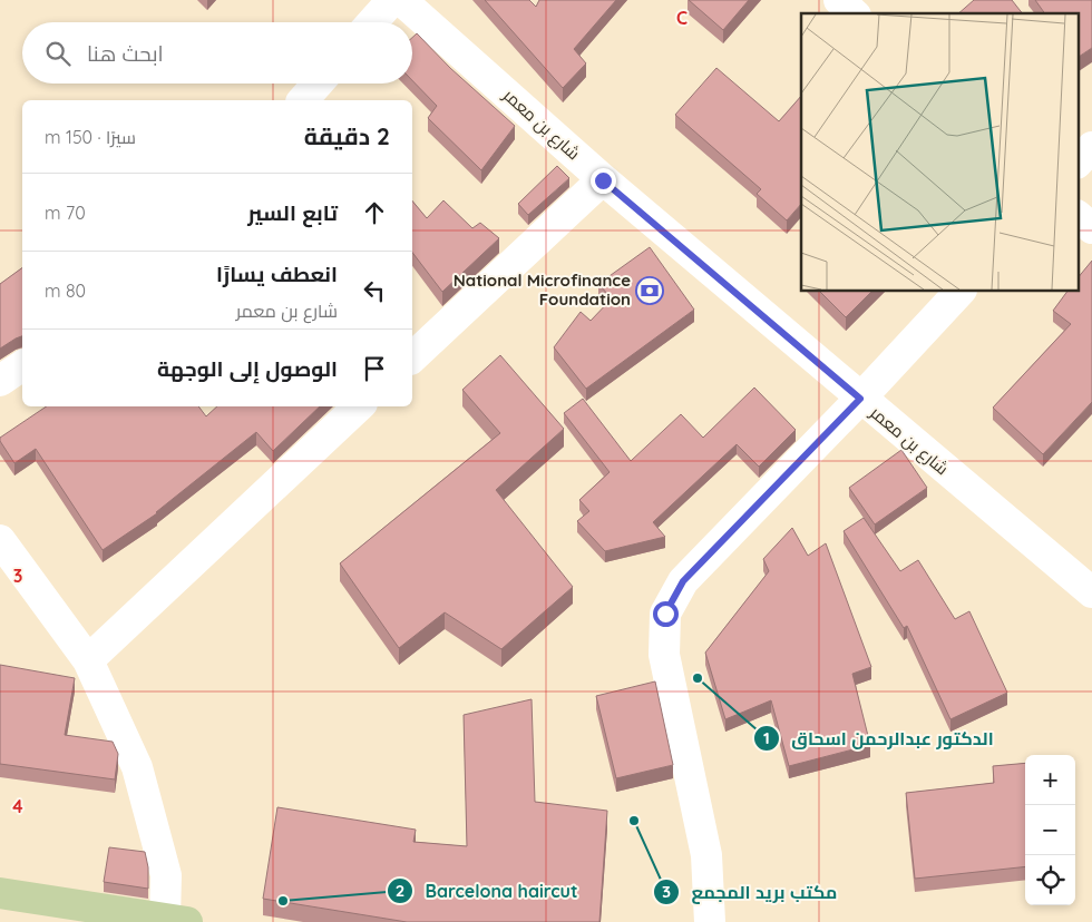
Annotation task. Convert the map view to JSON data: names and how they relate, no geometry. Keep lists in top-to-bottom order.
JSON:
{
  "streets": {
    "street": ["شارع بن معمر"]
  },
  "places": {
    "bank": ["National Microfinance Foundation"],
    "other": ["الدكتور عبدالرحمن اسحاق", "مكتب بريد المجمع", "Barcelona haircut"]
  },
  "page": {
    "search": "ابحث هنا",
    "heading": ["2 دقيقة", "سيرًا · 150 m"],
    "list": [
      ["تابع السير", "70 m"],
      ["انعطف يسارًا", "شارع بن معمر", "80 m"],
      "الوصول إلى الوجهة"
    ],
    "map_buttons": ["+", "−"]
  },
  "grid": {
    "columns": ["C"],
    "rows": ["3", "4"]
  }
}
